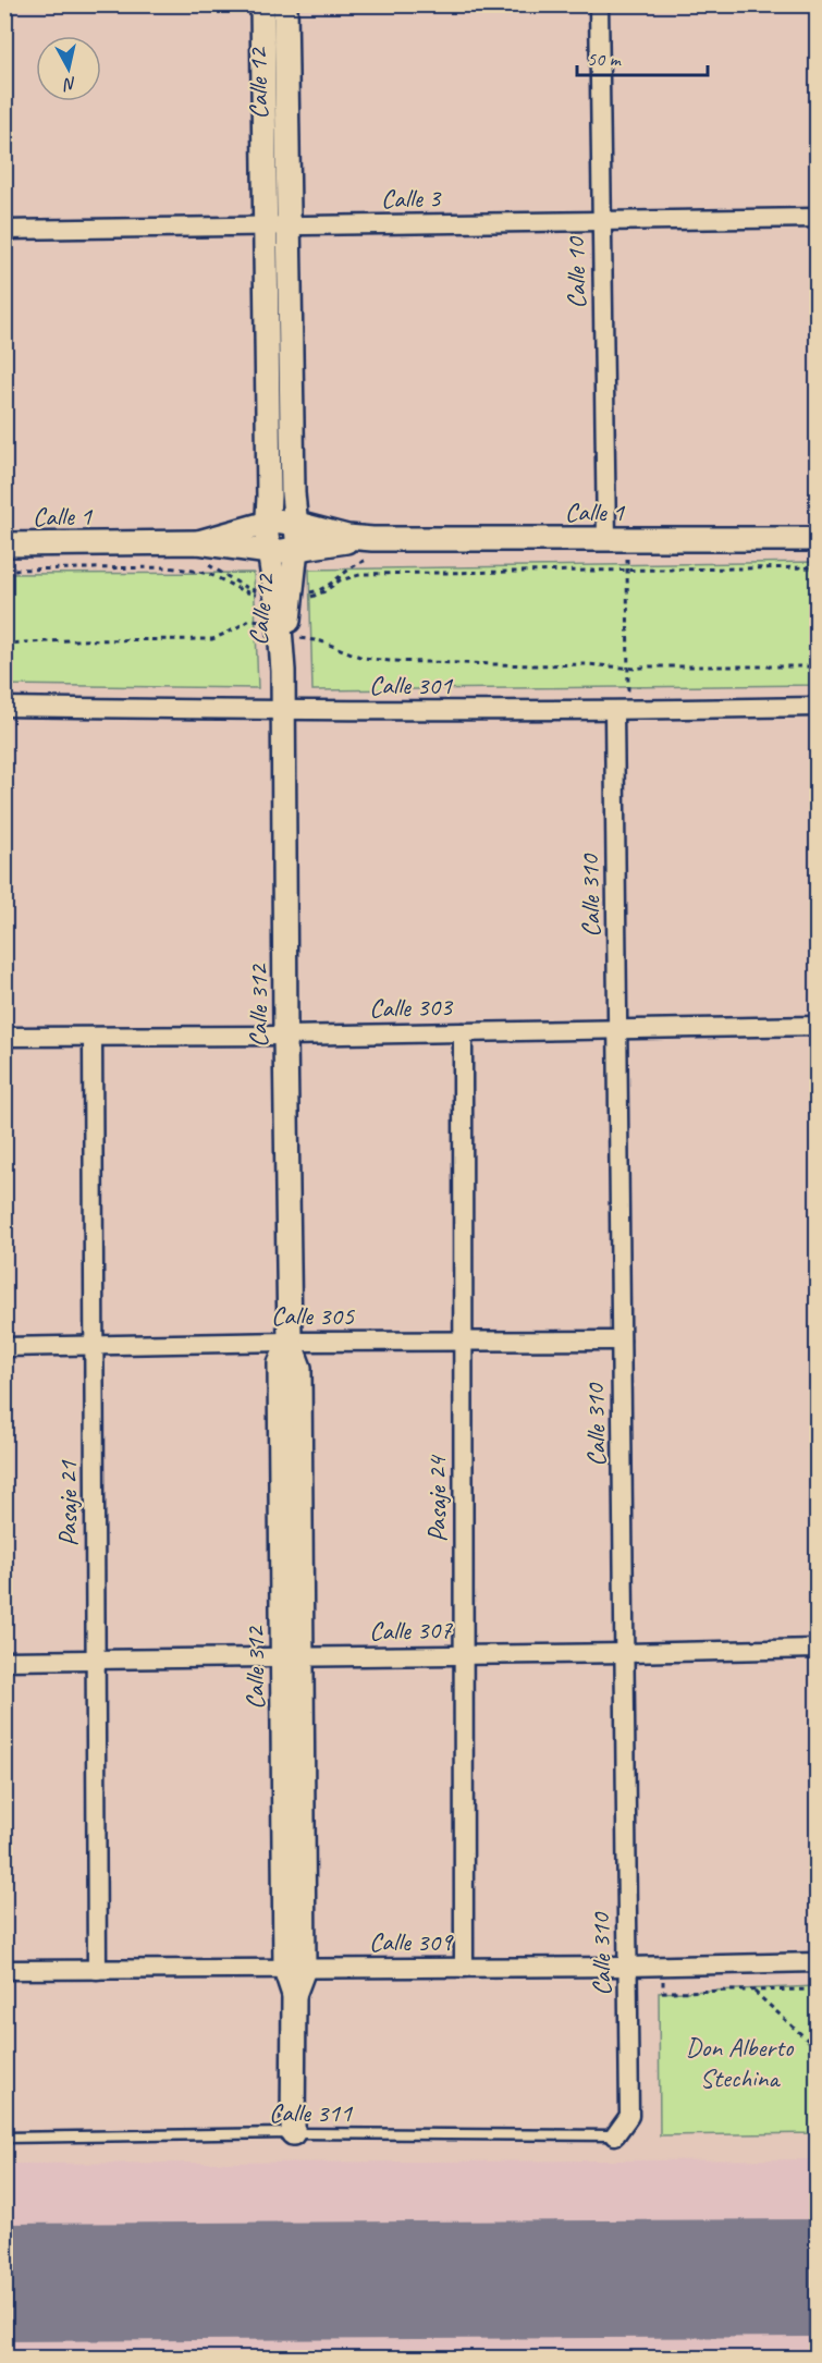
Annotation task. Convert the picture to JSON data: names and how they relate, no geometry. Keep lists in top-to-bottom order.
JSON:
{
  "streets": {
    "street": [
      "Calle 12",
      "Calle 3",
      "Calle 10",
      "Calle 1",
      "Calle 301",
      "Calle 310",
      "Calle 312",
      "Calle 303",
      "Calle 305",
      "Pasaje 24",
      "Pasaje 21",
      "Calle 307",
      "Calle 309"
    ],
    "lane": ["Calle 311"]
  },
  "crossings": [
    ["Calle 12", "Calle 3"],
    ["Calle 12", "Calle 1"],
    ["Calle 12", "Calle 312"],
    ["Calle 3", "Calle 10"],
    ["Calle 10", "Calle 1"],
    ["Calle 301", "Calle 310"],
    ["Calle 301", "Calle 312"],
    ["Calle 310", "Calle 303"],
    ["Calle 310", "Calle 305"],
    ["Calle 310", "Calle 307"],
    ["Calle 310", "Calle 309"],
    ["Calle 310", "Calle 311"],
    ["Calle 312", "Calle 303"],
    ["Calle 312", "Calle 305"],
    ["Calle 312", "Calle 307"],
    ["Calle 312", "Calle 309"],
    ["Calle 312", "Calle 311"],
    ["Calle 303", "Pasaje 24"],
    ["Calle 303", "Pasaje 21"],
    ["Calle 305", "Pasaje 24"],
    ["Calle 305", "Pasaje 21"],
    ["Pasaje 24", "Calle 307"],
    ["Pasaje 24", "Calle 309"],
    ["Pasaje 21", "Calle 307"],
    ["Pasaje 21", "Calle 309"]
  ],
  "parks": ["Don Alberto Stechina"],
  "scale_bar": "50 m",
  "north": "bottom"
}
